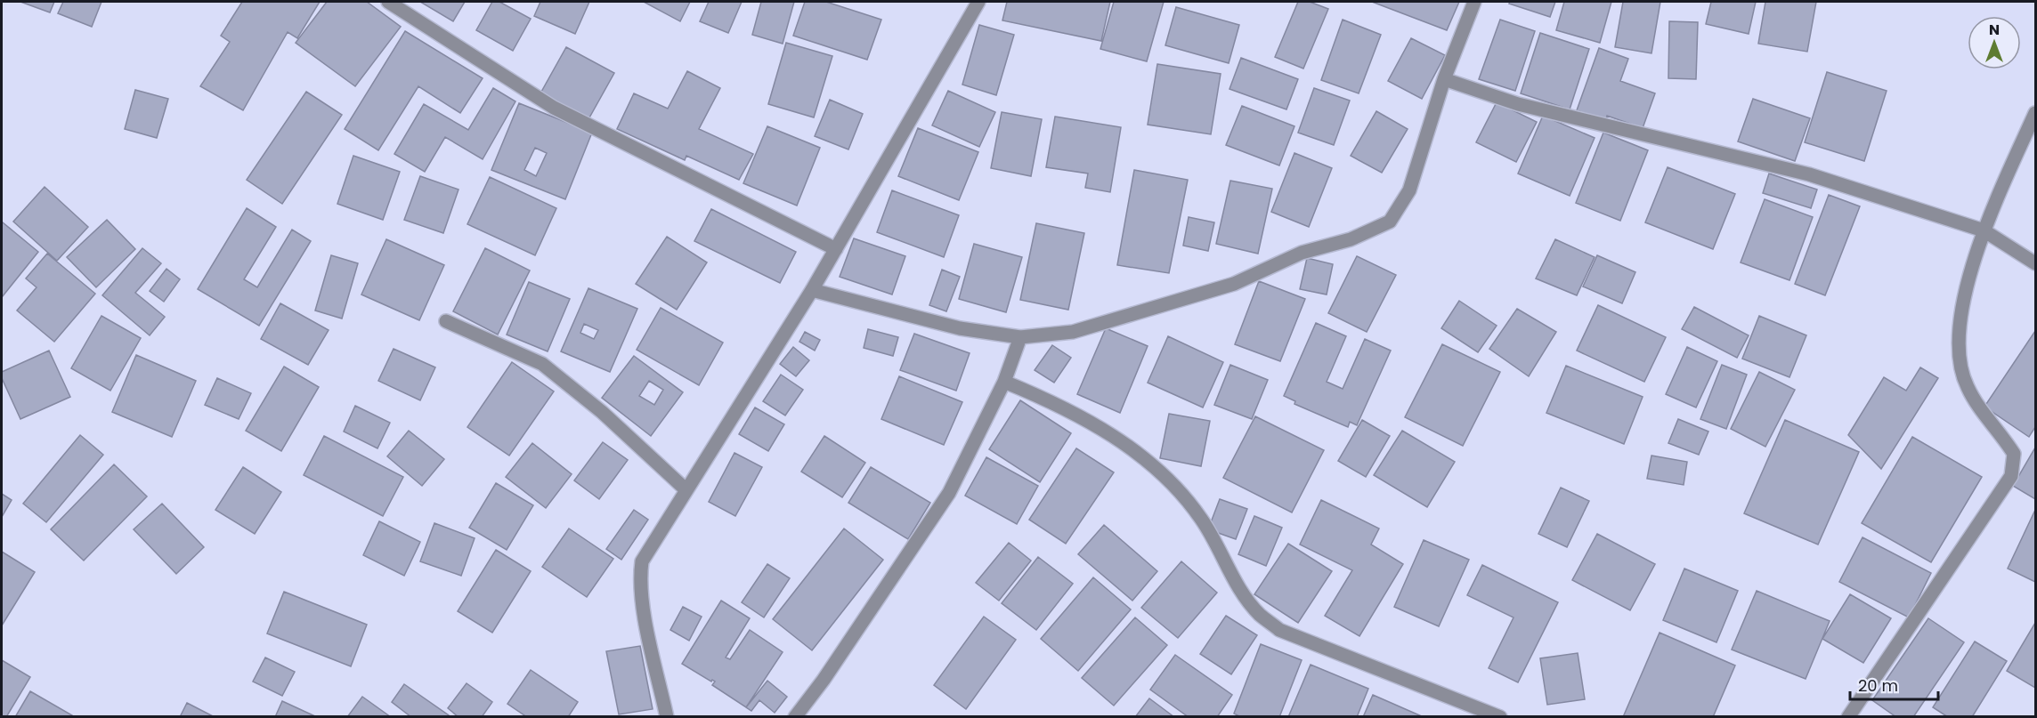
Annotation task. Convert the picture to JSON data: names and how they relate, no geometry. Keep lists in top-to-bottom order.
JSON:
{
  "scale_bar": "20 m",
  "north": "top"
}
